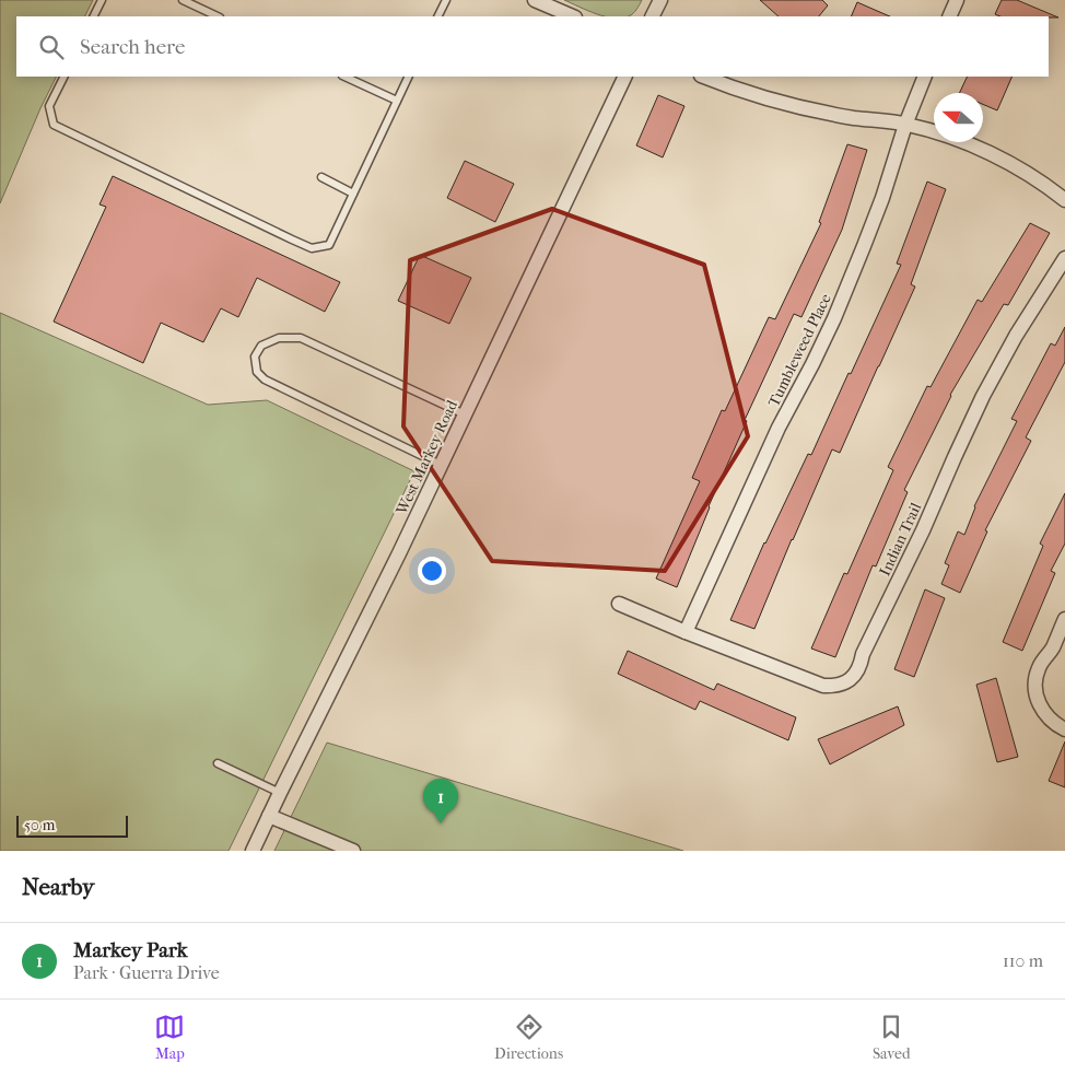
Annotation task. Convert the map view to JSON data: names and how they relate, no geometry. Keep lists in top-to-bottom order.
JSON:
{
  "streets": {
    "street": ["Tumbleweed Place", "West Markey Road", "Indian Trail"]
  },
  "crossings": [
    ["Tumbleweed Place", "Indian Trail"]
  ],
  "scale_bar": "50 m",
  "north": "left",
  "page": {
    "search": "Search here",
    "pins": "1",
    "scale": "50 m",
    "heading": "Nearby",
    "list": [
      {
        "mark": "1",
        "name": "Markey Park",
        "note": "Park · Guerra Drive",
        "value": "110 m"
      }
    ],
    "nav": ["Map", "Directions", "Saved"]
  }
}
